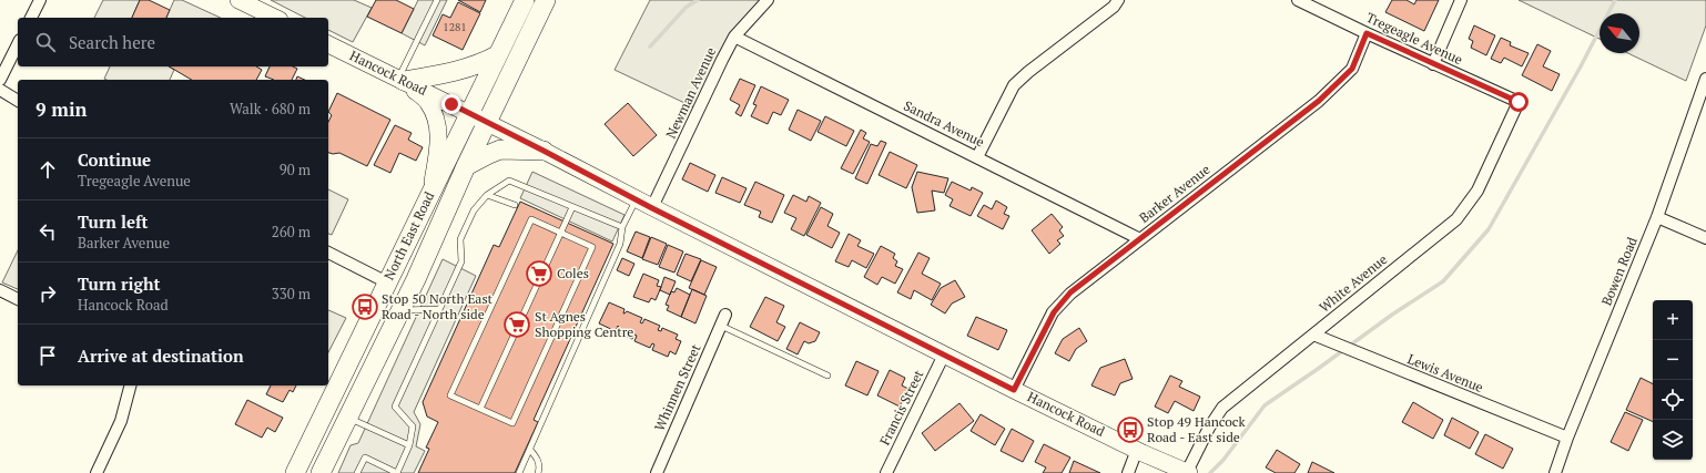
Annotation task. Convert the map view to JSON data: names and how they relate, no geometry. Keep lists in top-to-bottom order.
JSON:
{
  "streets": {
    "main road": ["Hancock Road", "North East Road"],
    "street": [
      "Tregeagle Avenue",
      "Newman Avenue",
      "Sandra Avenue",
      "Barker Avenue",
      "Bowen Road",
      "White Avenue",
      "Lewis Avenue",
      "Whinnen Street",
      "Francis Street"
    ]
  },
  "crossings": [
    ["Tregeagle Avenue", "Barker Avenue"],
    ["Tregeagle Avenue", "White Avenue"],
    ["Hancock Road", "Newman Avenue"],
    ["Hancock Road", "Barker Avenue"],
    ["Hancock Road", "North East Road"],
    ["Hancock Road", "White Avenue"],
    ["Hancock Road", "Francis Street"],
    ["Newman Avenue", "Sandra Avenue"],
    ["Sandra Avenue", "Barker Avenue"],
    ["Bowen Road", "Lewis Avenue"],
    ["White Avenue", "Lewis Avenue"]
  ],
  "places": {
    "supermarket": ["Coles", "St Agnes Shopping Centre"],
    "bus stop": ["Stop 50 North East Road - North side", "Stop 49 Hancock Road - East side"]
  },
  "house_numbers": ["1281"],
  "north": "top left",
  "page": {
    "search": "Search here",
    "heading": ["9 min", "Walk · 680 m"],
    "list": [
      ["Continue", "Tregeagle Avenue", "90 m"],
      ["Turn left", "Barker Avenue", "260 m"],
      ["Turn right", "Hancock Road", "330 m"],
      "Arrive at destination"
    ],
    "map_buttons": ["+", "−"]
  }
}
